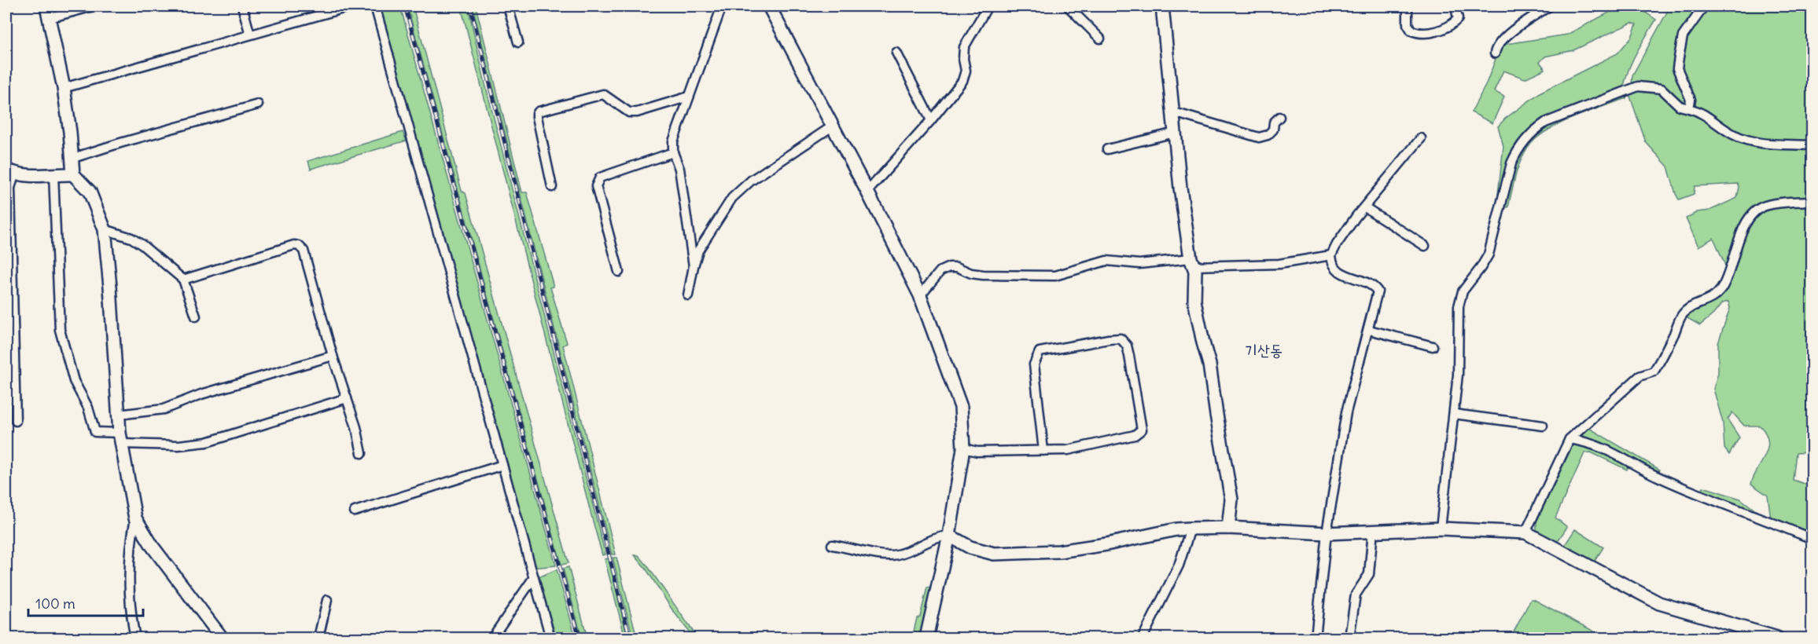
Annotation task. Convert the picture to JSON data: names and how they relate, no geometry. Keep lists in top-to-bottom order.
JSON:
{
  "districts": ["기산동"],
  "scale_bar": "100 m"
}
